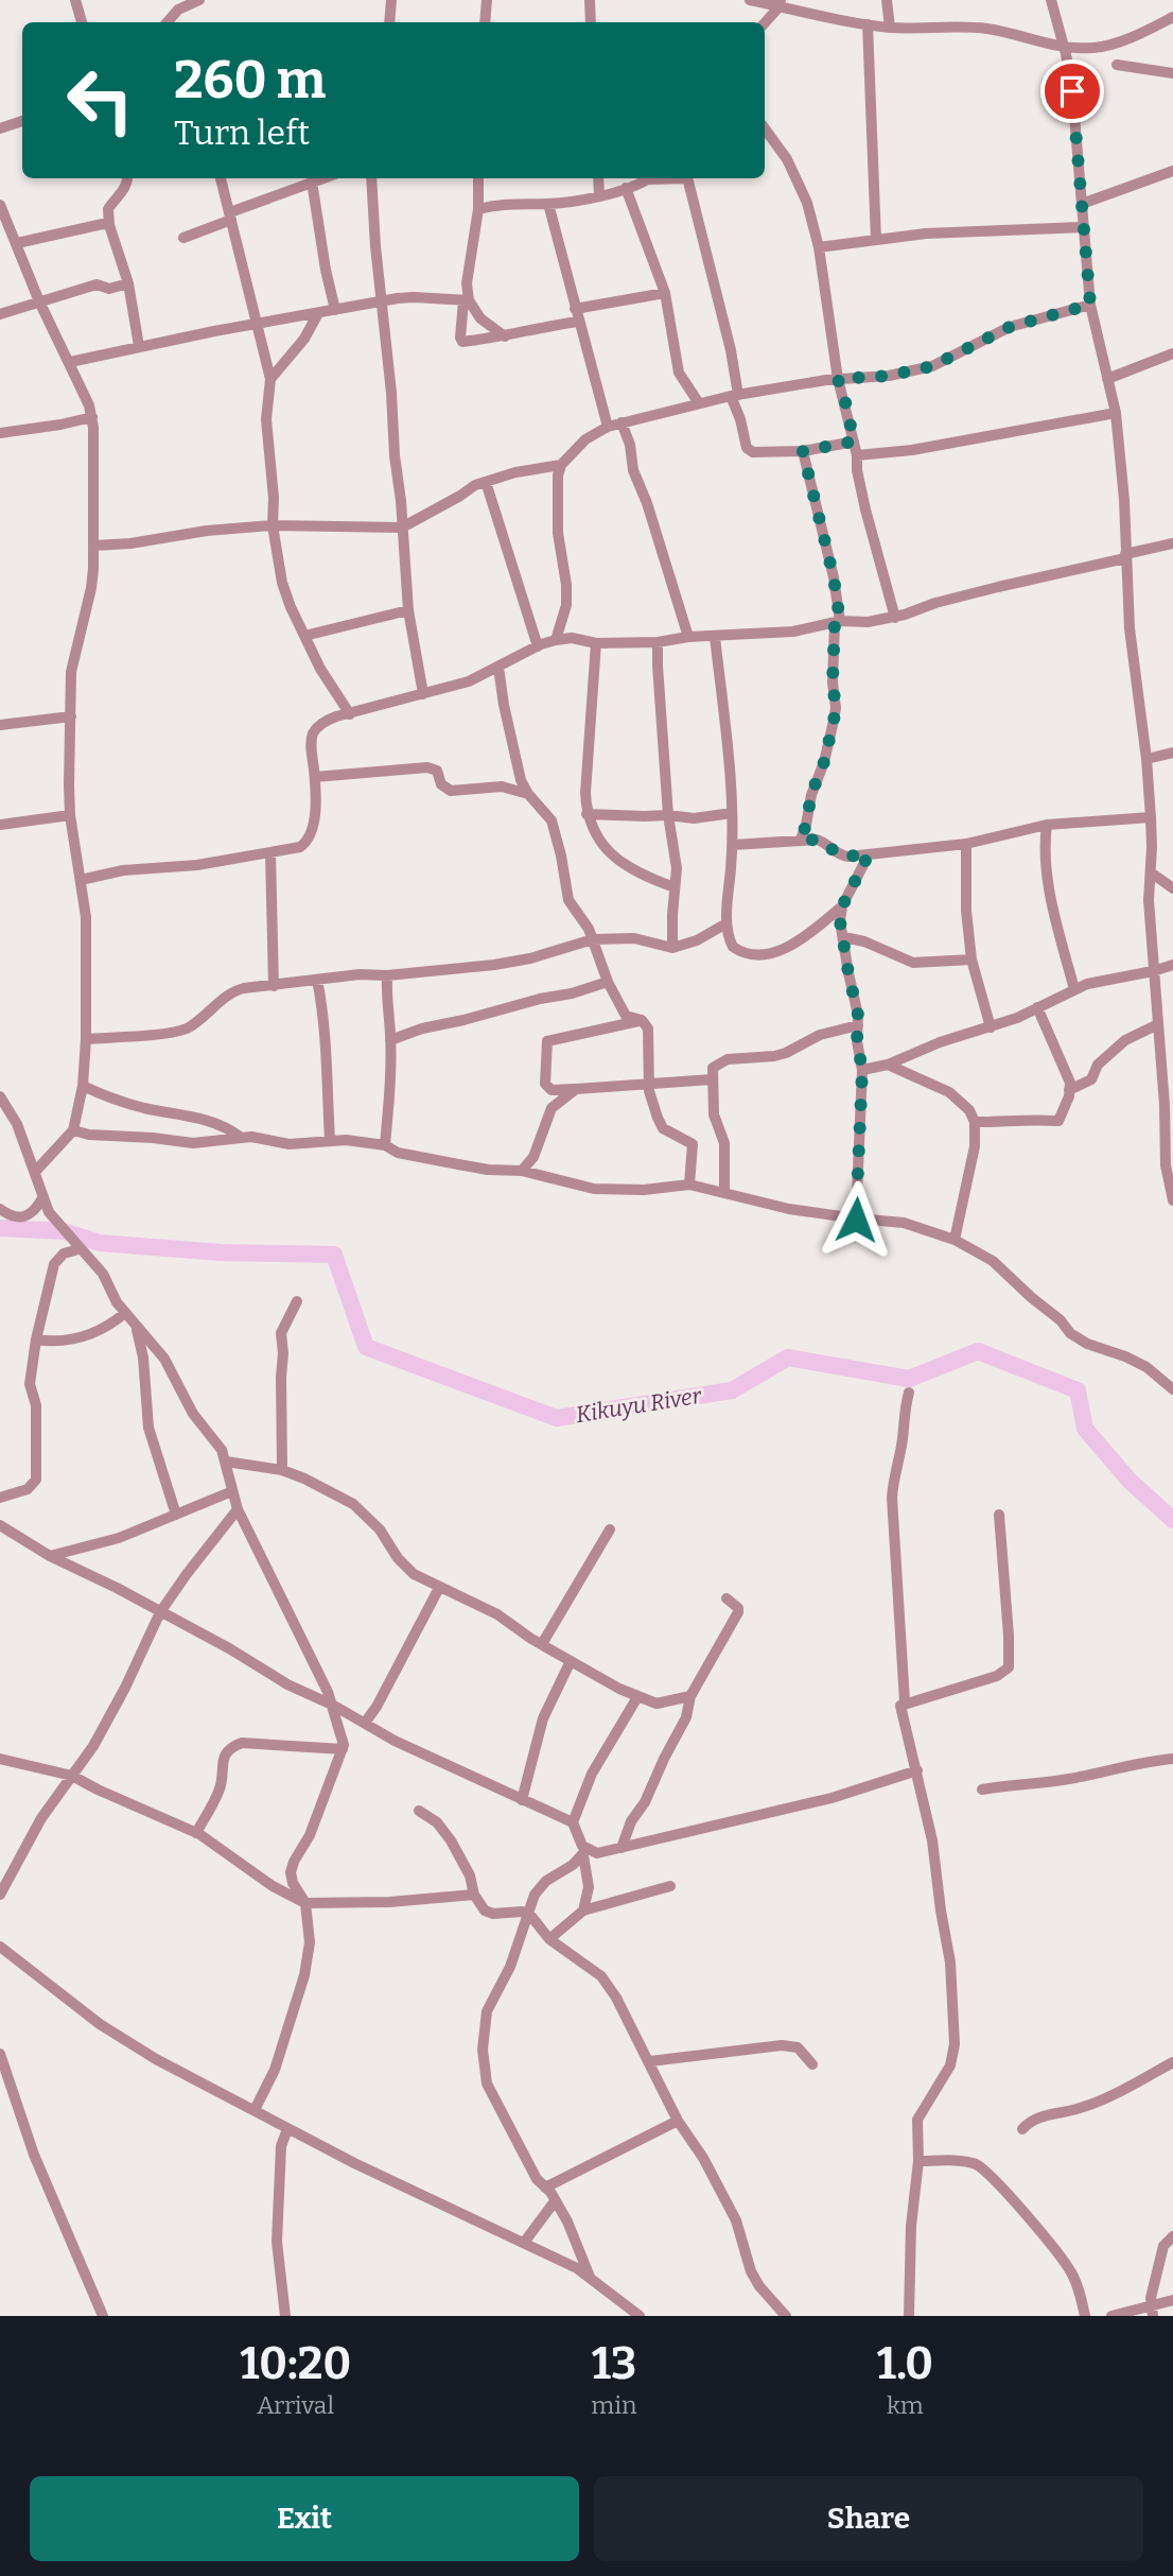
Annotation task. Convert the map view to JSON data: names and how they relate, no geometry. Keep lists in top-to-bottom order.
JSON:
{
  "water": ["Kikuyu River"],
  "page": {
    "turn": ["260 m", "Turn left"],
    "eta": [
      "10:20",
      "Arrival",
      "13",
      "min",
      "1.0",
      "km"
    ],
    "buttons": ["Exit", "Share"]
  }
}
